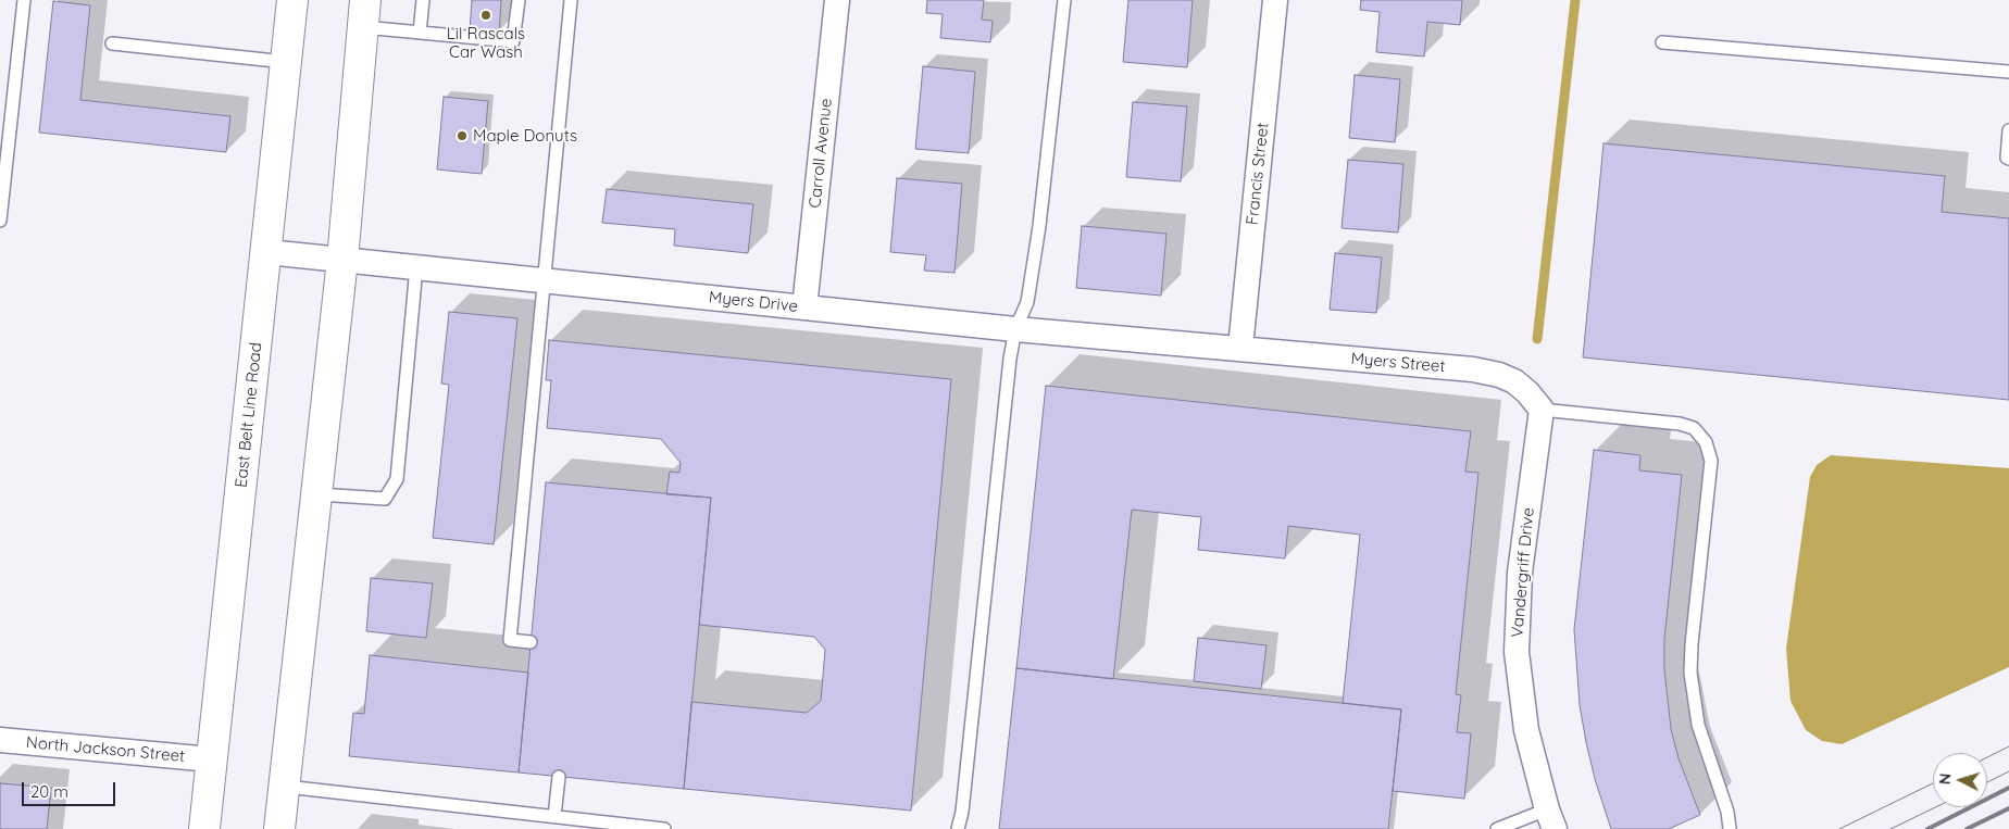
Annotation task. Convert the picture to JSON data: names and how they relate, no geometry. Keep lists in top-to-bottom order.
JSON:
{
  "streets": {
    "main road": ["East Belt Line Road"],
    "street": [
      "Carroll Avenue",
      "Francis Street",
      "Myers Drive",
      "Myers Street",
      "Vandergriff Drive",
      "North Jackson Street"
    ]
  },
  "crossings": [
    ["Carroll Avenue", "Myers Drive"],
    ["Francis Street", "Myers Drive"],
    ["Francis Street", "Myers Street"],
    ["Myers Drive", "Myers Street"],
    ["Myers Drive", "East Belt Line Road"],
    ["Myers Street", "Vandergriff Drive"],
    ["East Belt Line Road", "North Jackson Street"]
  ],
  "places": ["Lil Rascals Car Wash", "Maple Donuts"],
  "scale_bar": "20 m",
  "north": "left"
}
